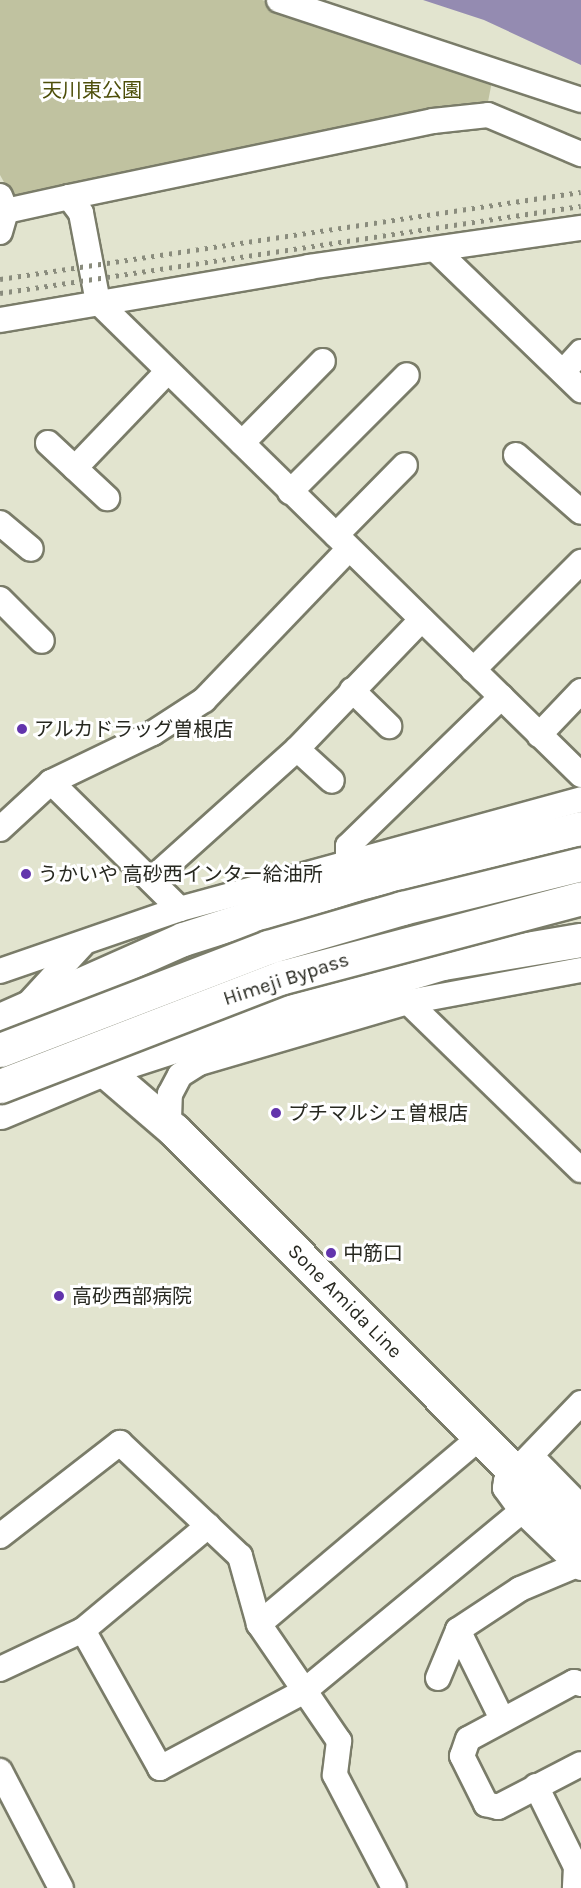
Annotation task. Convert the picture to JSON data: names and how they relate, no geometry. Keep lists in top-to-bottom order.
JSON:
{
  "streets": {
    "main road": ["Himeji Bypass", "Sone Amida Line"]
  },
  "parks": ["天川東公園"],
  "places": [
    "アルカドラッグ曽根店",
    "うかいや 高砂西インター給油所",
    "プチマルシェ曽根店",
    "中筋口",
    "高砂西部病院"
  ]
}
